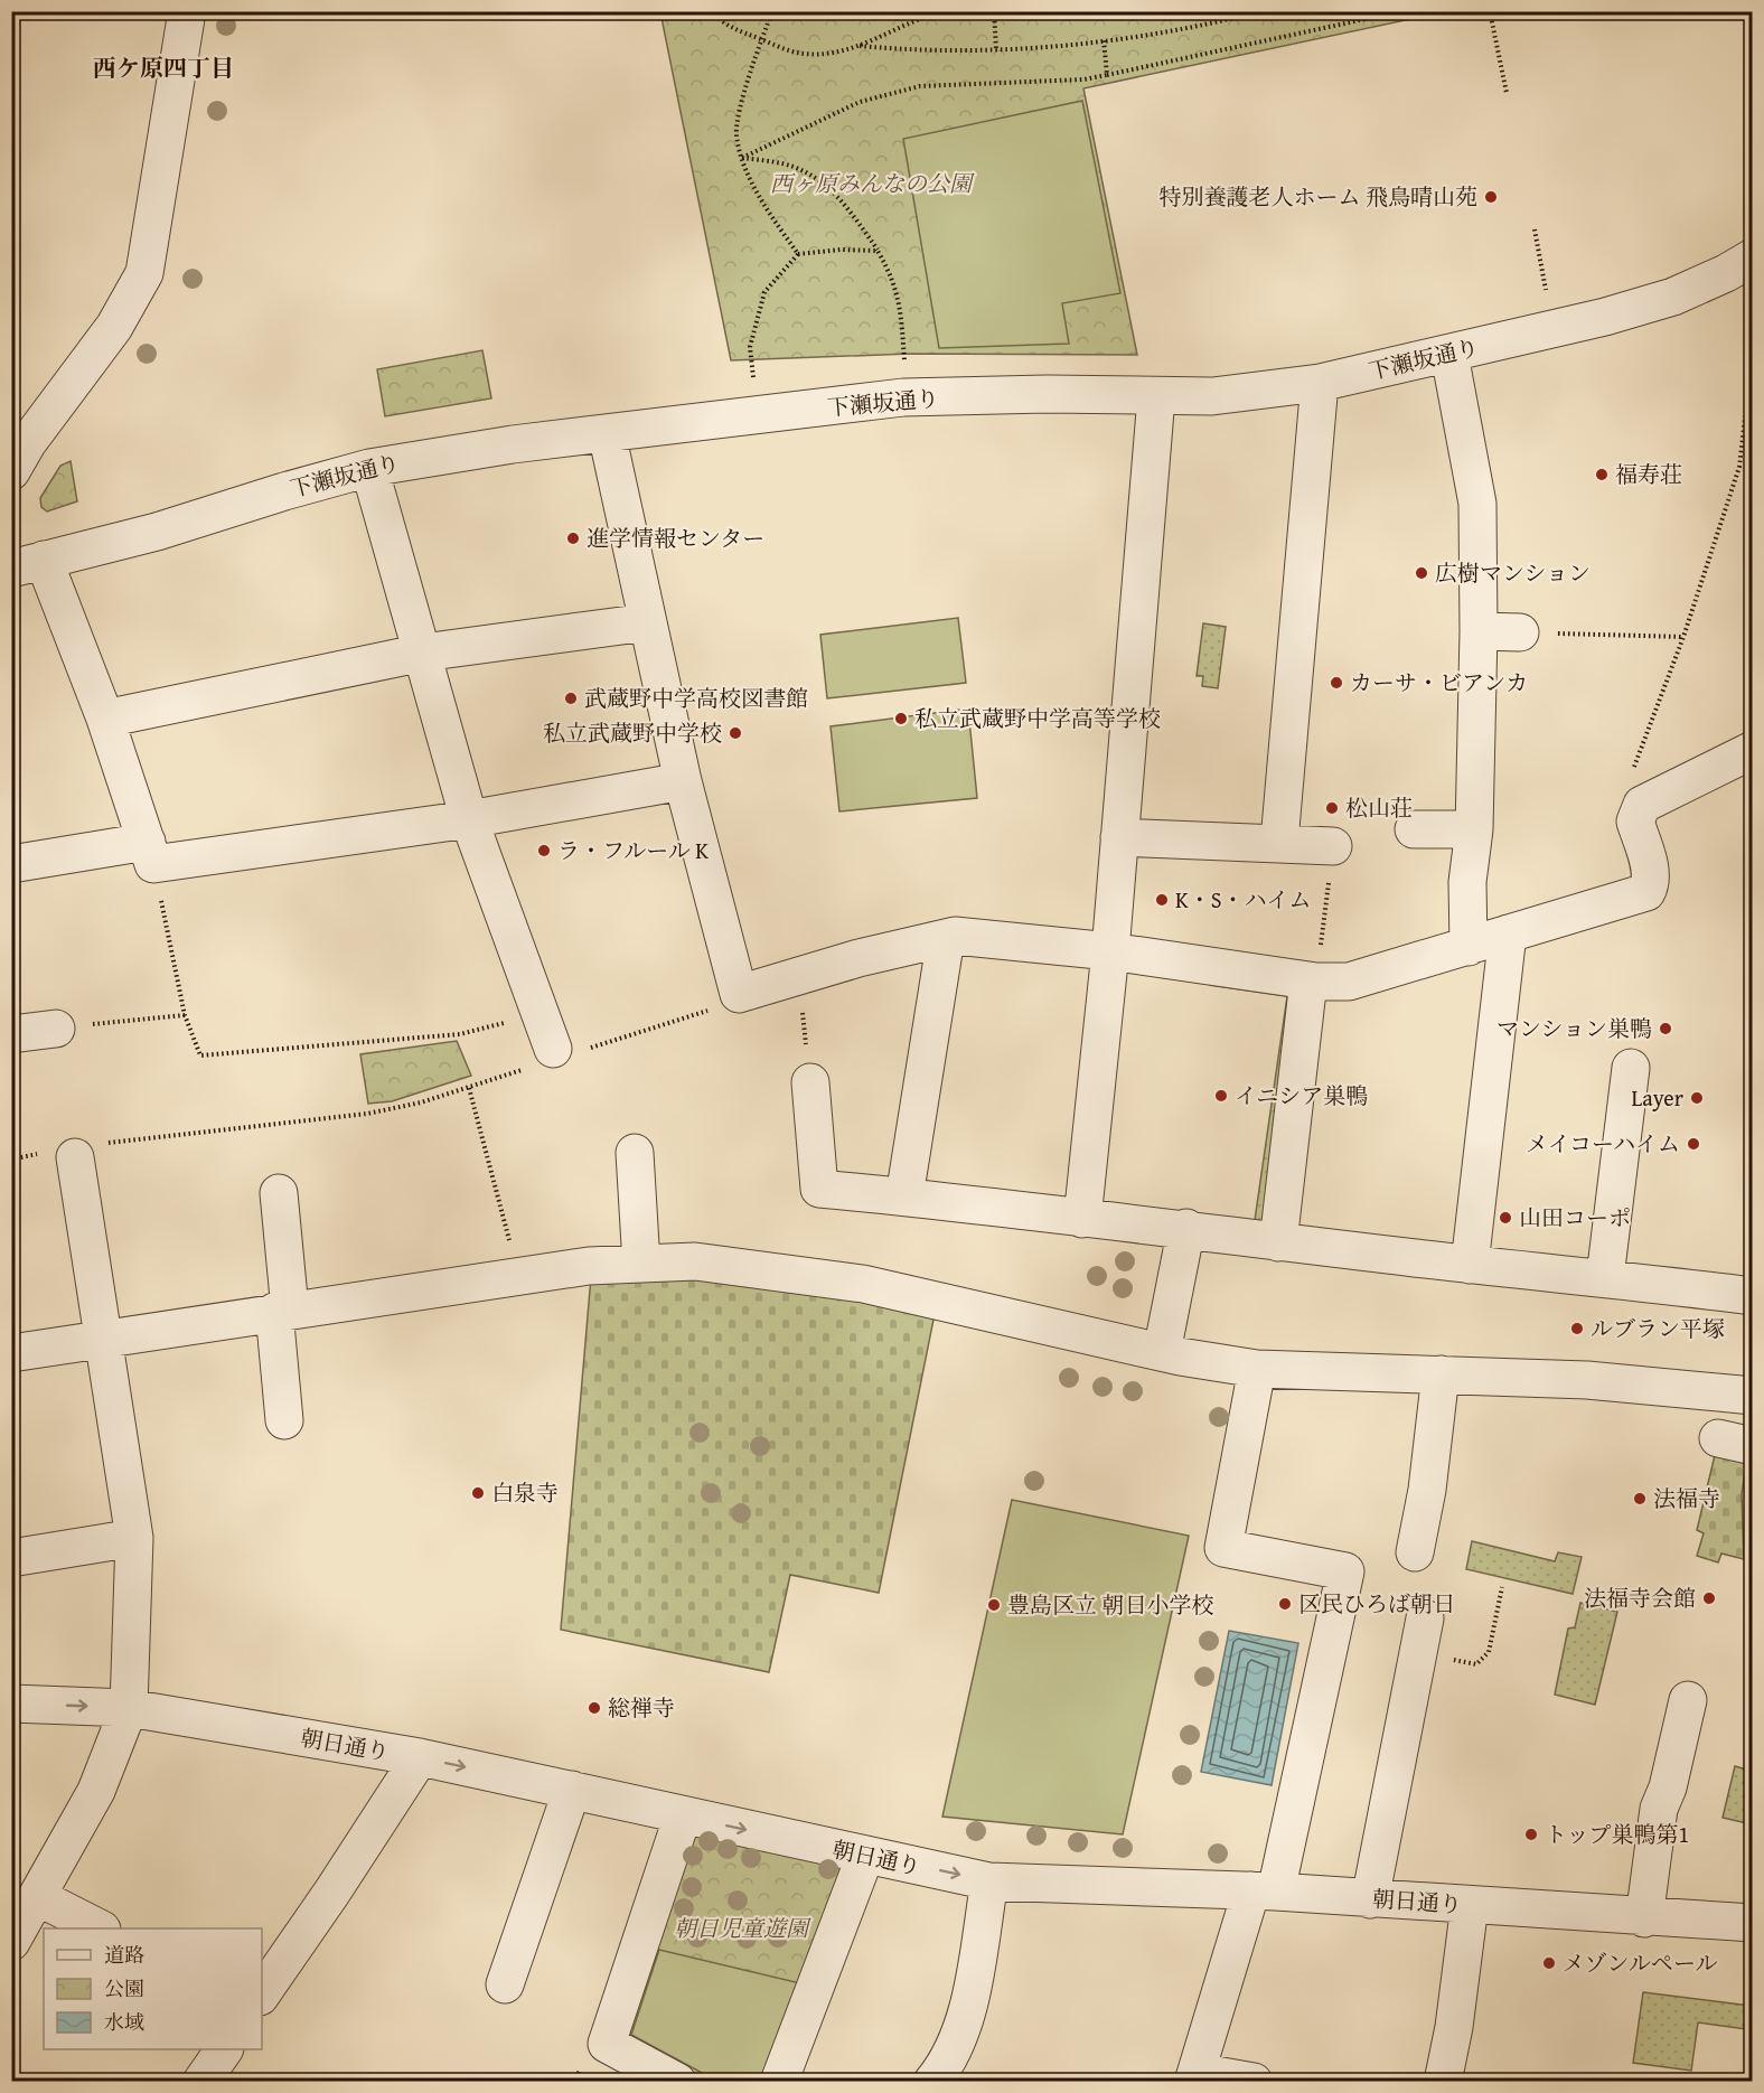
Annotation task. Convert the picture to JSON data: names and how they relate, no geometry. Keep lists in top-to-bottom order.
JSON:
{
  "streets": {
    "street": ["下瀬坂通り", "朝日通り"]
  },
  "districts": ["西ケ原四丁目"],
  "parks": ["西ヶ原みんなの公園", "朝日児童遊園"],
  "places": [
    "特別養護老人ホーム 飛鳥晴山苑",
    "福寿荘",
    "進学情報センター",
    "広樹マンション",
    "カーサ・ビアンカ",
    "武蔵野中学高校図書館",
    "私立武蔵野中学高等学校",
    "私立武蔵野中学校",
    "松山荘",
    "ラ・フルール K",
    "K・S・ハイム",
    "マンション巣鴨",
    "イニシア巣鴨",
    "Layer",
    "メイコーハイム",
    "山田コーポ",
    "ルブラン平塚",
    "白泉寺",
    "法福寺",
    "法福寺会館",
    "区民ひろば朝日",
    "豊島区立 朝日小学校",
    "総禅寺",
    "トップ巣鴨第1",
    "メゾンルペール"
  ],
  "legend": ["道路", "公園", "水域"]
}
